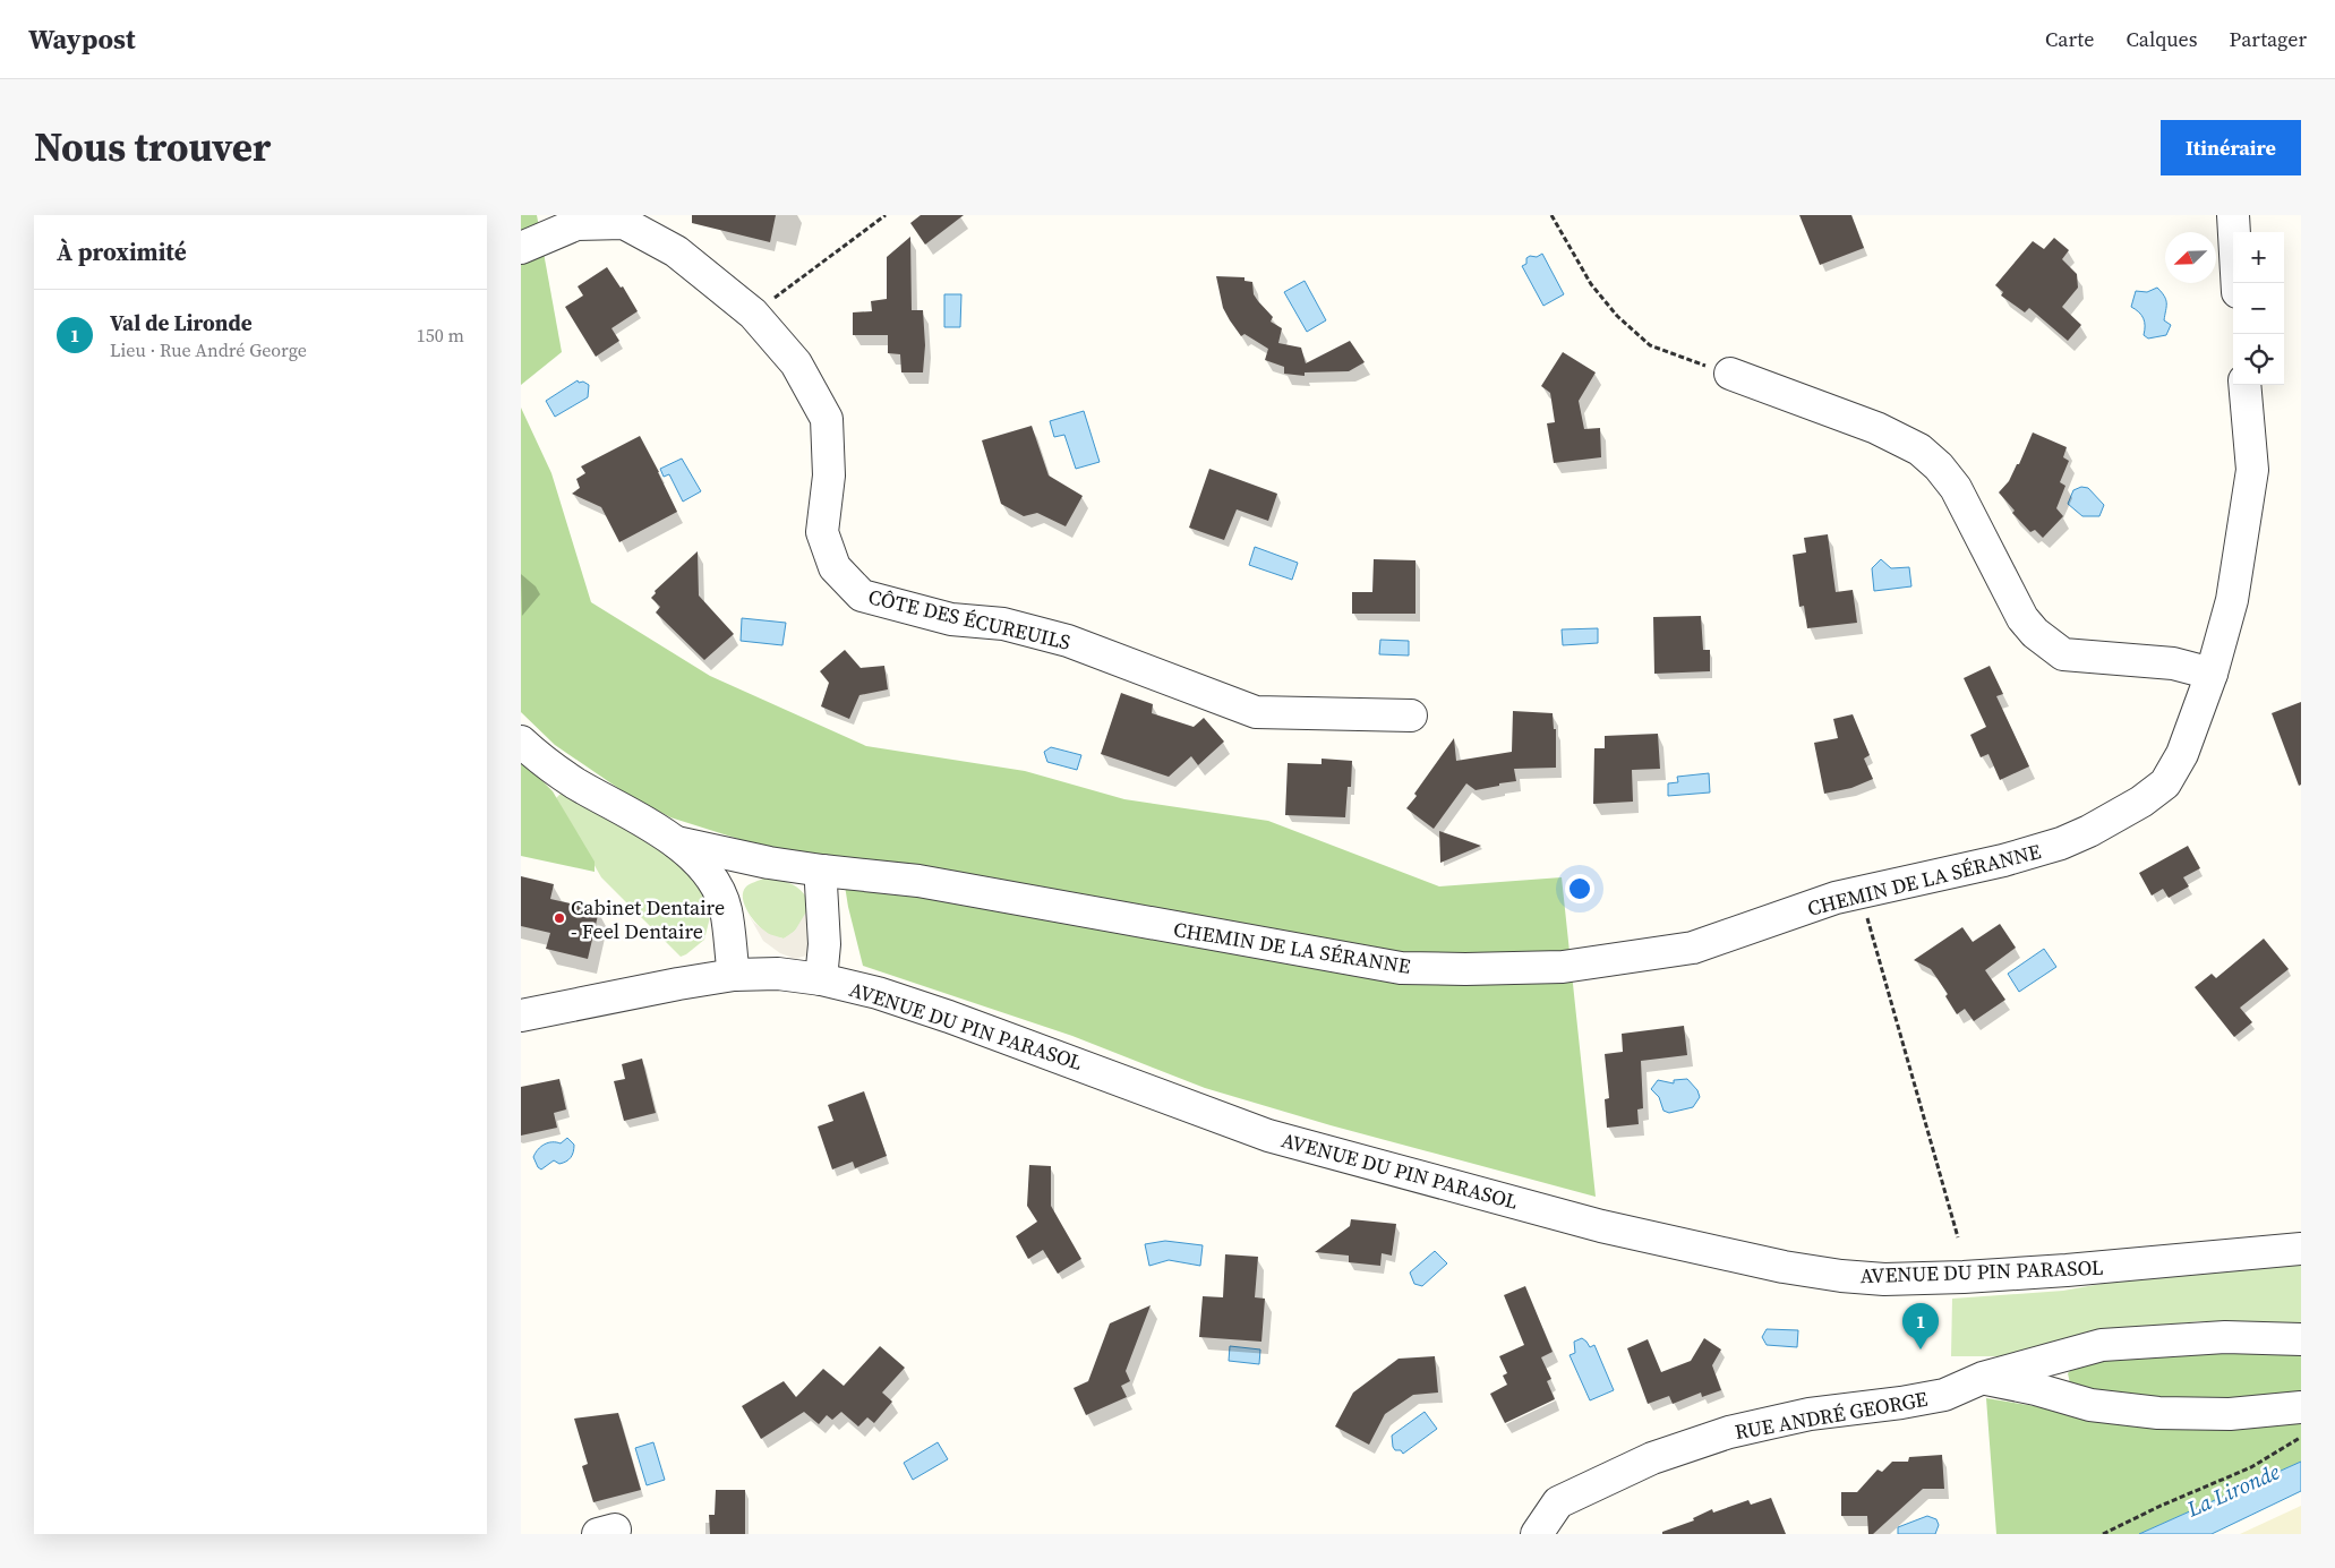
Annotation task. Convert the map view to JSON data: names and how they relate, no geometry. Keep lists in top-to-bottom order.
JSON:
{
  "streets": {
    "street": [
      "CÔTE DES ÉCUREUILS",
      "CHEMIN DE LA SÉRANNE",
      "AVENUE DU PIN PARASOL",
      "RUE ANDRÉ GEORGE"
    ]
  },
  "water": ["La Lironde"],
  "places": ["Cabinet Dentaire - Feel Dentaire"],
  "north": "bottom left",
  "page": {
    "header": "Waypost",
    "nav": ["Carte", "Calques", "Partager"],
    "title": "Nous trouver",
    "buttons": "Itinéraire",
    "heading": "À proximité",
    "map_buttons": ["+", "−"],
    "list": [
      {
        "mark": "1",
        "name": "Val de Lironde",
        "note": "Lieu · Rue André George",
        "value": "150 m"
      }
    ],
    "pins": "1"
  }
}
